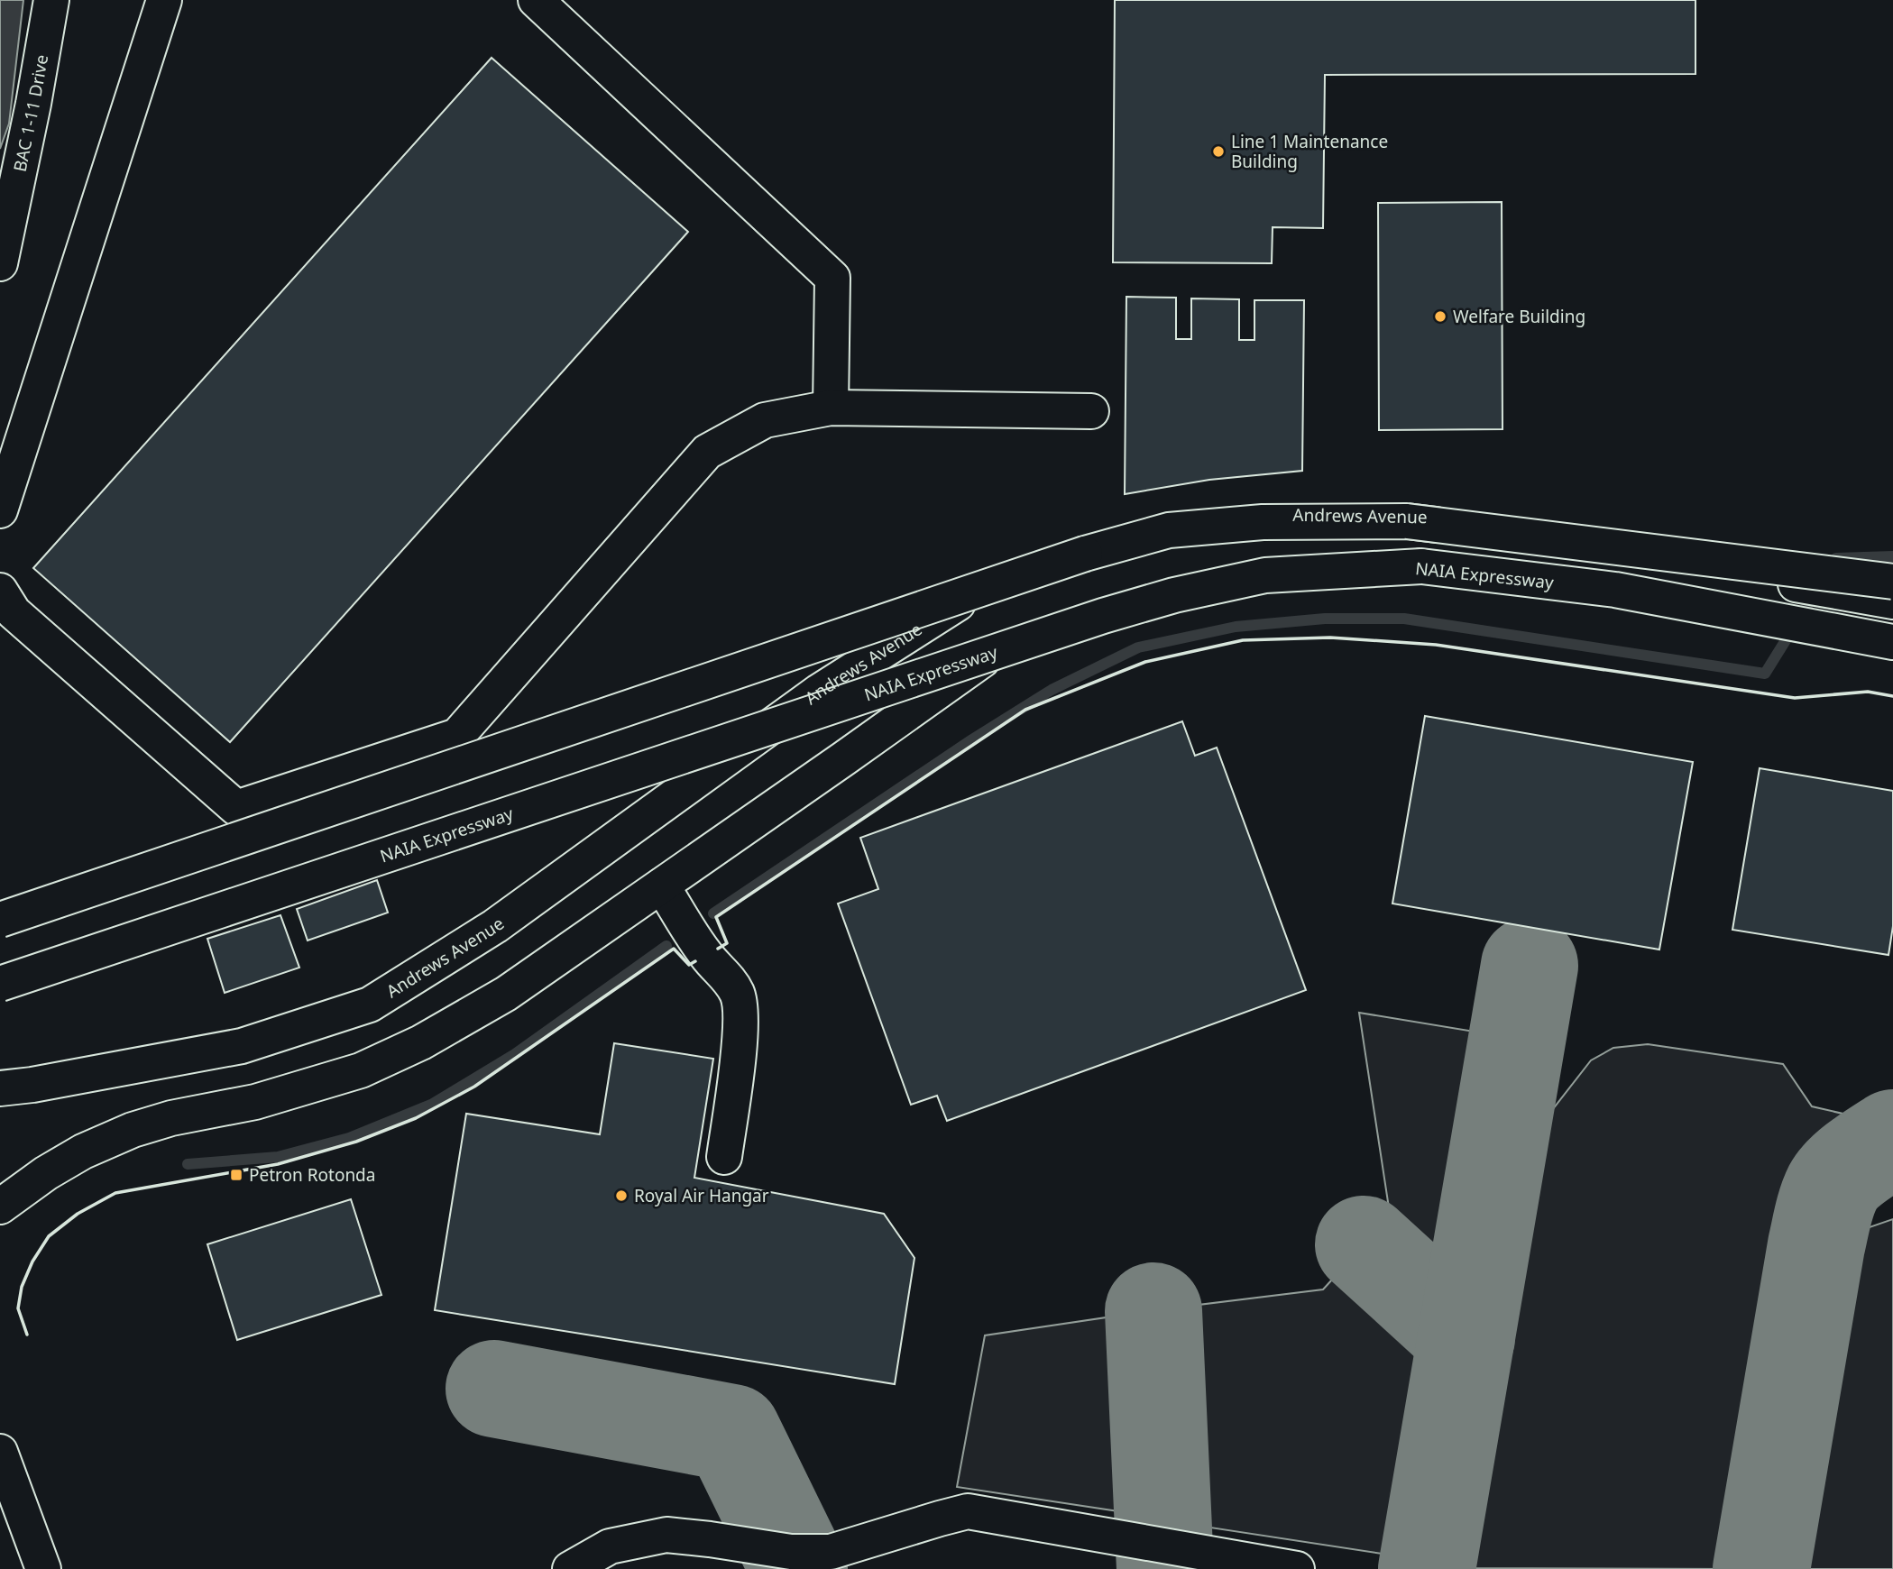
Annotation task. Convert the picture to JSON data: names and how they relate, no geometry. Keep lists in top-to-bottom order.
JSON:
{
  "streets": {
    "main road": ["BAC 1-11 Drive", "Andrews Avenue", "NAIA Expressway"]
  },
  "places": {
    "other": ["Line 1 Maintenance Building", "Welfare Building", "Royal Air Hangar"],
    "transit": ["Petron Rotonda"]
  }
}
